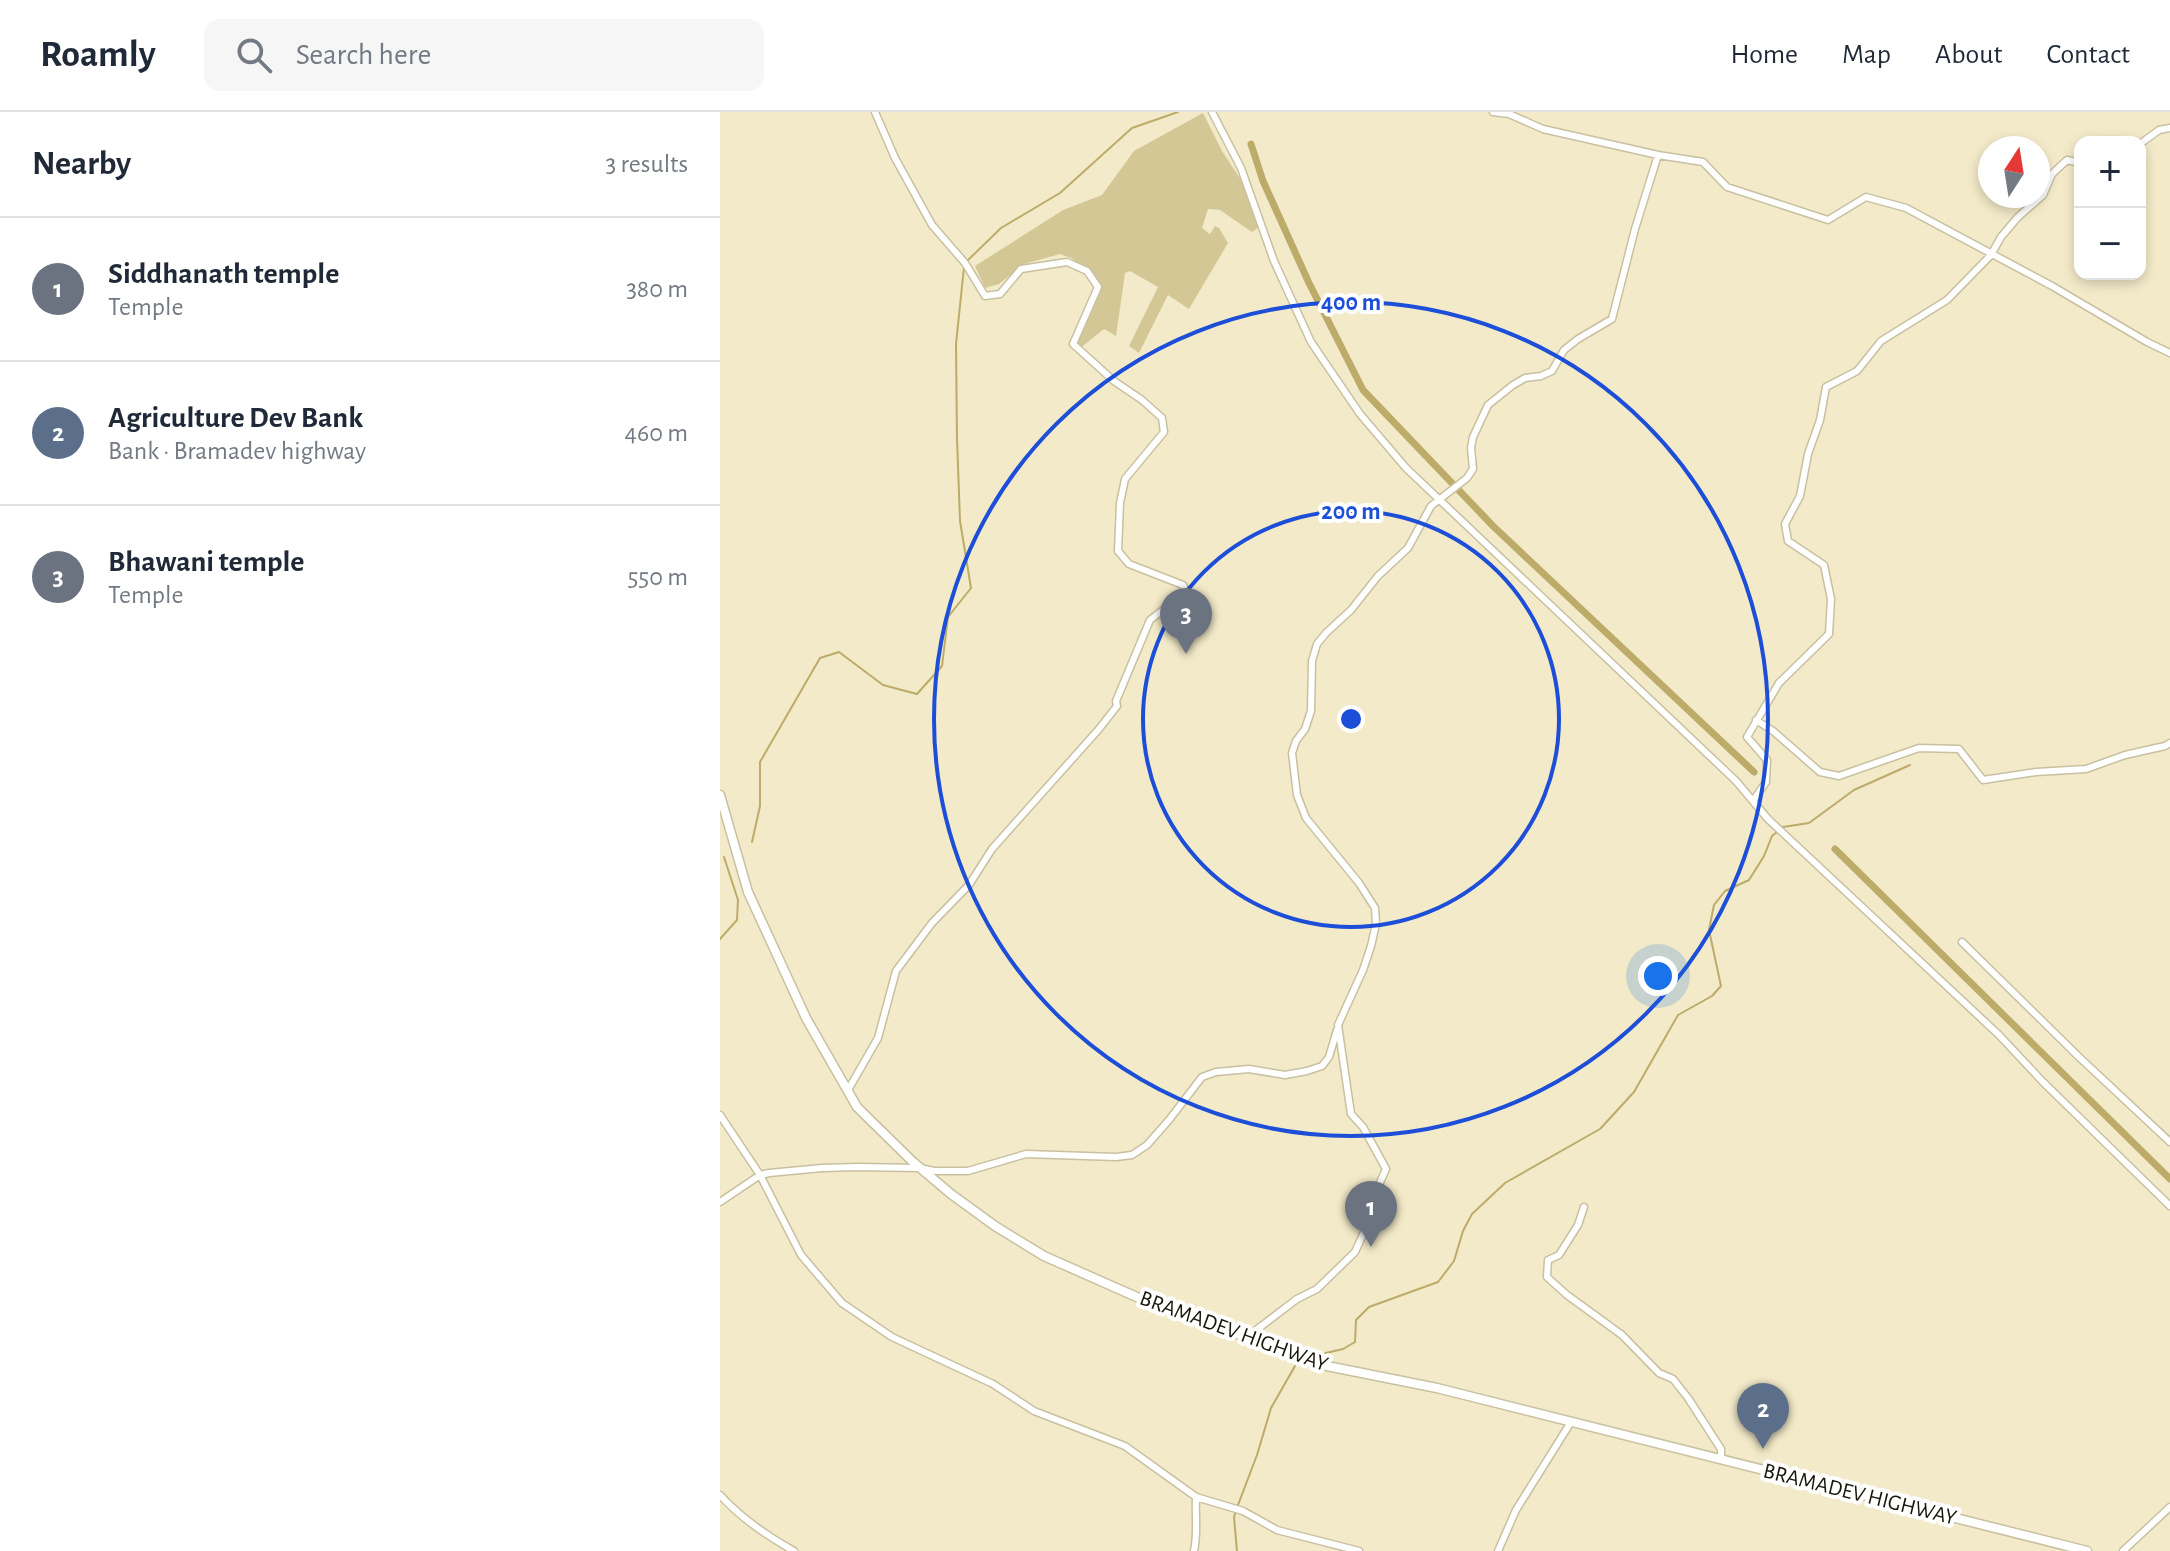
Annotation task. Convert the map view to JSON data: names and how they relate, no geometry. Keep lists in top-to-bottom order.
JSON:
{
  "streets": {
    "street": ["BRAMADEV HIGHWAY"]
  },
  "north": "top",
  "page": {
    "header": "Roamly",
    "search": "Search here",
    "nav": [
      "Home",
      "Map",
      "About",
      "Contact"
    ],
    "heading": ["Nearby", "3 results"],
    "map_buttons": ["+", "−"],
    "list": [
      {
        "mark": "1",
        "name": "Siddhanath temple",
        "note": "Temple",
        "value": "380 m"
      },
      {
        "mark": "2",
        "name": "Agriculture Dev Bank",
        "note": "Bank · Bramadev highway",
        "value": "460 m"
      },
      {
        "mark": "3",
        "name": "Bhawani temple",
        "note": "Temple",
        "value": "550 m"
      }
    ],
    "pins": ["3", "1", "2"]
  },
  "rings": ["400 m", "200 m"]
}
